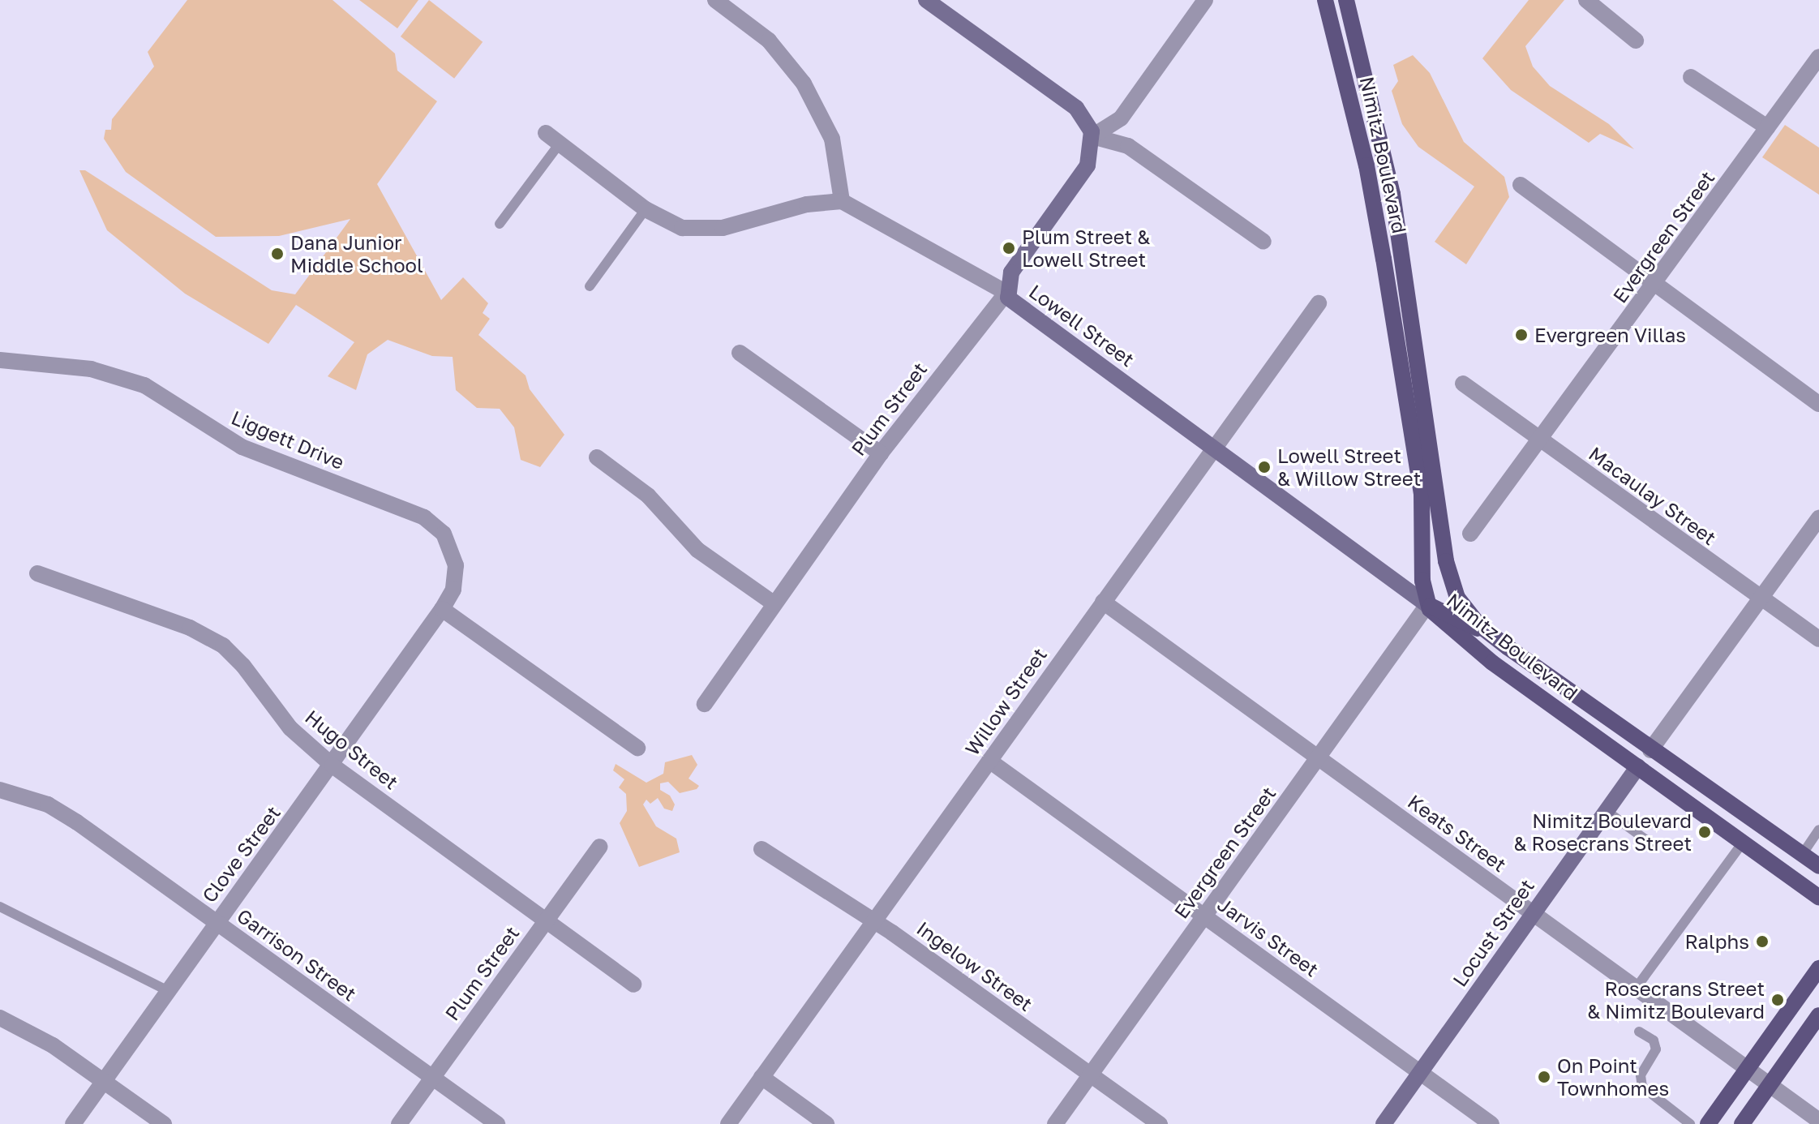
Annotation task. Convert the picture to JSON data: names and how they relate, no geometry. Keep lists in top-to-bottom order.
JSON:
{
  "streets": {
    "main road": ["Nimitz Boulevard"],
    "street": [
      "Evergreen Street",
      "Lowell Street",
      "Plum Street",
      "Liggett Drive",
      "Macaulay Street",
      "Willow Street",
      "Hugo Street",
      "Keats Street",
      "Clove Street",
      "Locust Street",
      "Jarvis Street",
      "Garrison Street",
      "Ingelow Street"
    ]
  },
  "crossings": [
    ["Nimitz Boulevard", "Evergreen Street"],
    ["Nimitz Boulevard", "Lowell Street"],
    ["Nimitz Boulevard", "Locust Street"],
    ["Evergreen Street", "Lowell Street"],
    ["Evergreen Street", "Macaulay Street"],
    ["Evergreen Street", "Keats Street"],
    ["Evergreen Street", "Jarvis Street"],
    ["Evergreen Street", "Ingelow Street"],
    ["Lowell Street", "Plum Street"],
    ["Lowell Street", "Willow Street"],
    ["Plum Street", "Hugo Street"],
    ["Plum Street", "Garrison Street"],
    ["Liggett Drive", "Clove Street"],
    ["Willow Street", "Keats Street"],
    ["Willow Street", "Jarvis Street"],
    ["Willow Street", "Ingelow Street"],
    ["Hugo Street", "Clove Street"],
    ["Keats Street", "Locust Street"],
    ["Clove Street", "Garrison Street"],
    ["Locust Street", "Jarvis Street"]
  ],
  "places": [
    "Plum Street & Lowell Street",
    "Dana Junior Middle School",
    "Evergreen Villas",
    "Lowell Street & Willow Street",
    "Nimitz Boulevard & Rosecrans Street",
    "Ralphs",
    "Rosecrans Street & Nimitz Boulevard",
    "On Point Townhomes"
  ]
}
